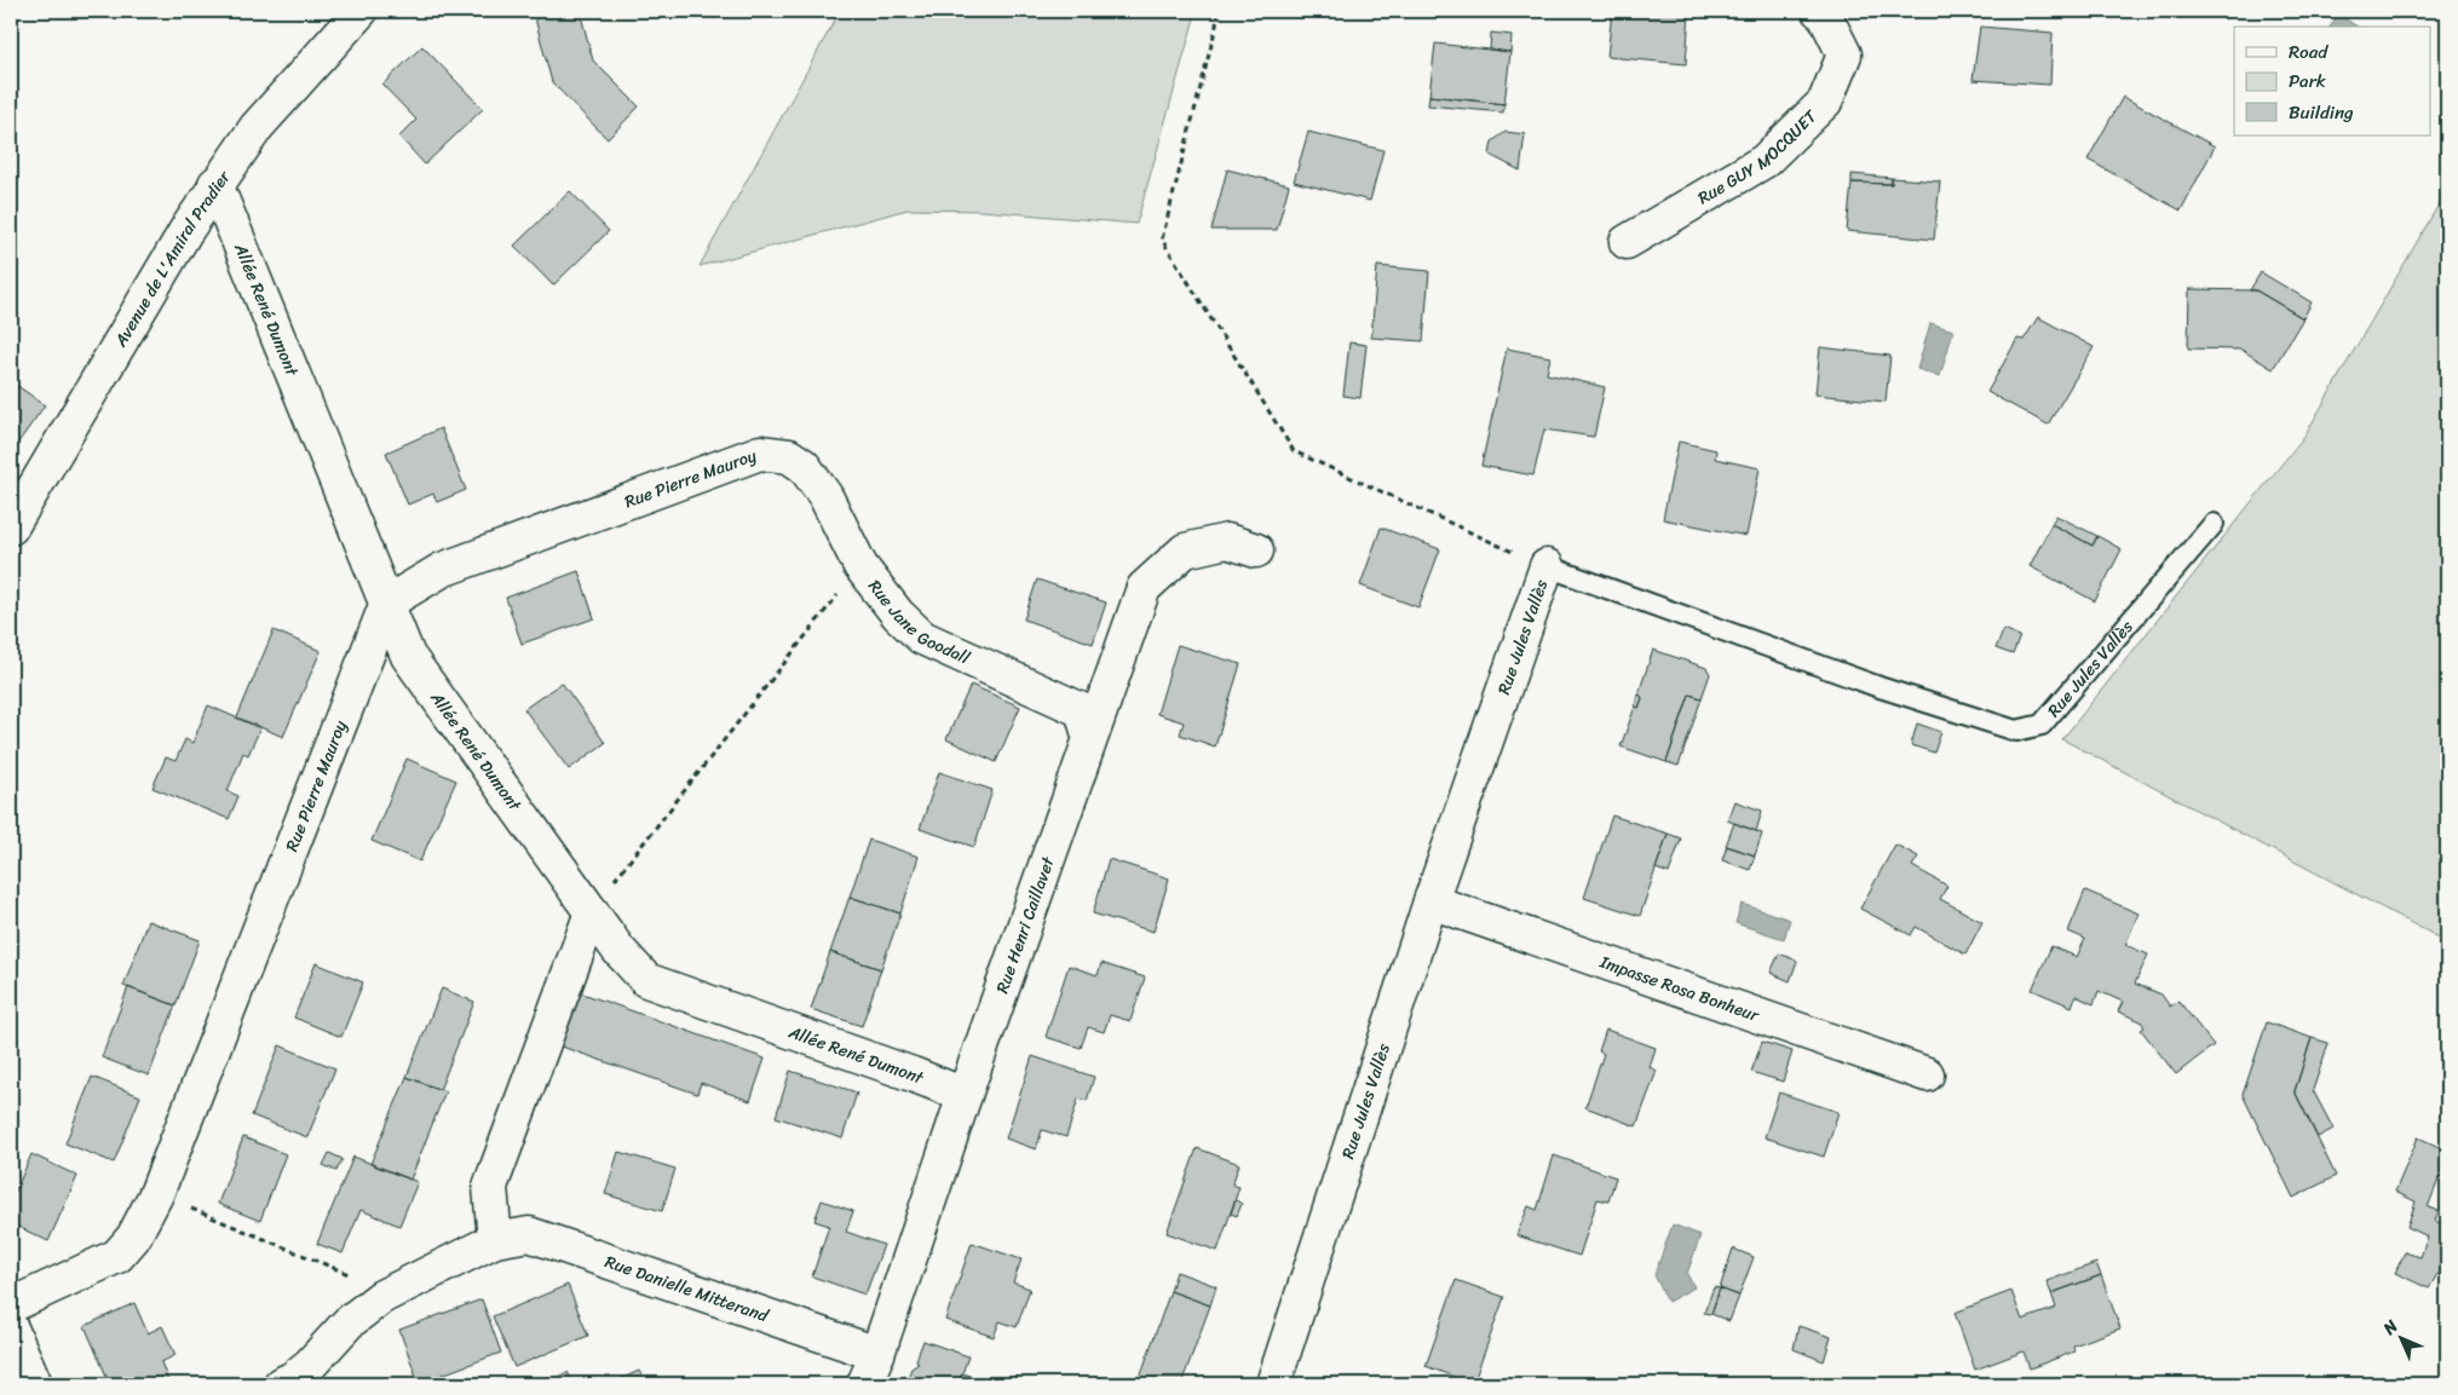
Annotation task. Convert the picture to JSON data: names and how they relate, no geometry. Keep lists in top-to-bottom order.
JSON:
{
  "streets": {
    "street": [
      "Rue GUY MOCQUET",
      "Avenue de L'Amiral Pradier",
      "Allée René Dumont",
      "Rue Pierre Mauroy",
      "Rue Jane Goodall",
      "Rue Jules Vallès",
      "Rue Henri Caillavet",
      "Impasse Rosa Bonheur",
      "Rue Danielle Mitterand"
    ]
  },
  "crossings": [
    ["Avenue de L'Amiral Pradier", "Allée René Dumont"],
    ["Allée René Dumont", "Rue Pierre Mauroy"],
    ["Allée René Dumont", "Rue Henri Caillavet"],
    ["Rue Pierre Mauroy", "Rue Jane Goodall"],
    ["Rue Jane Goodall", "Rue Henri Caillavet"],
    ["Rue Jules Vallès", "Impasse Rosa Bonheur"],
    ["Rue Henri Caillavet", "Rue Danielle Mitterand"]
  ],
  "legend": ["Road", "Park", "Building"],
  "north": "top left"
}
